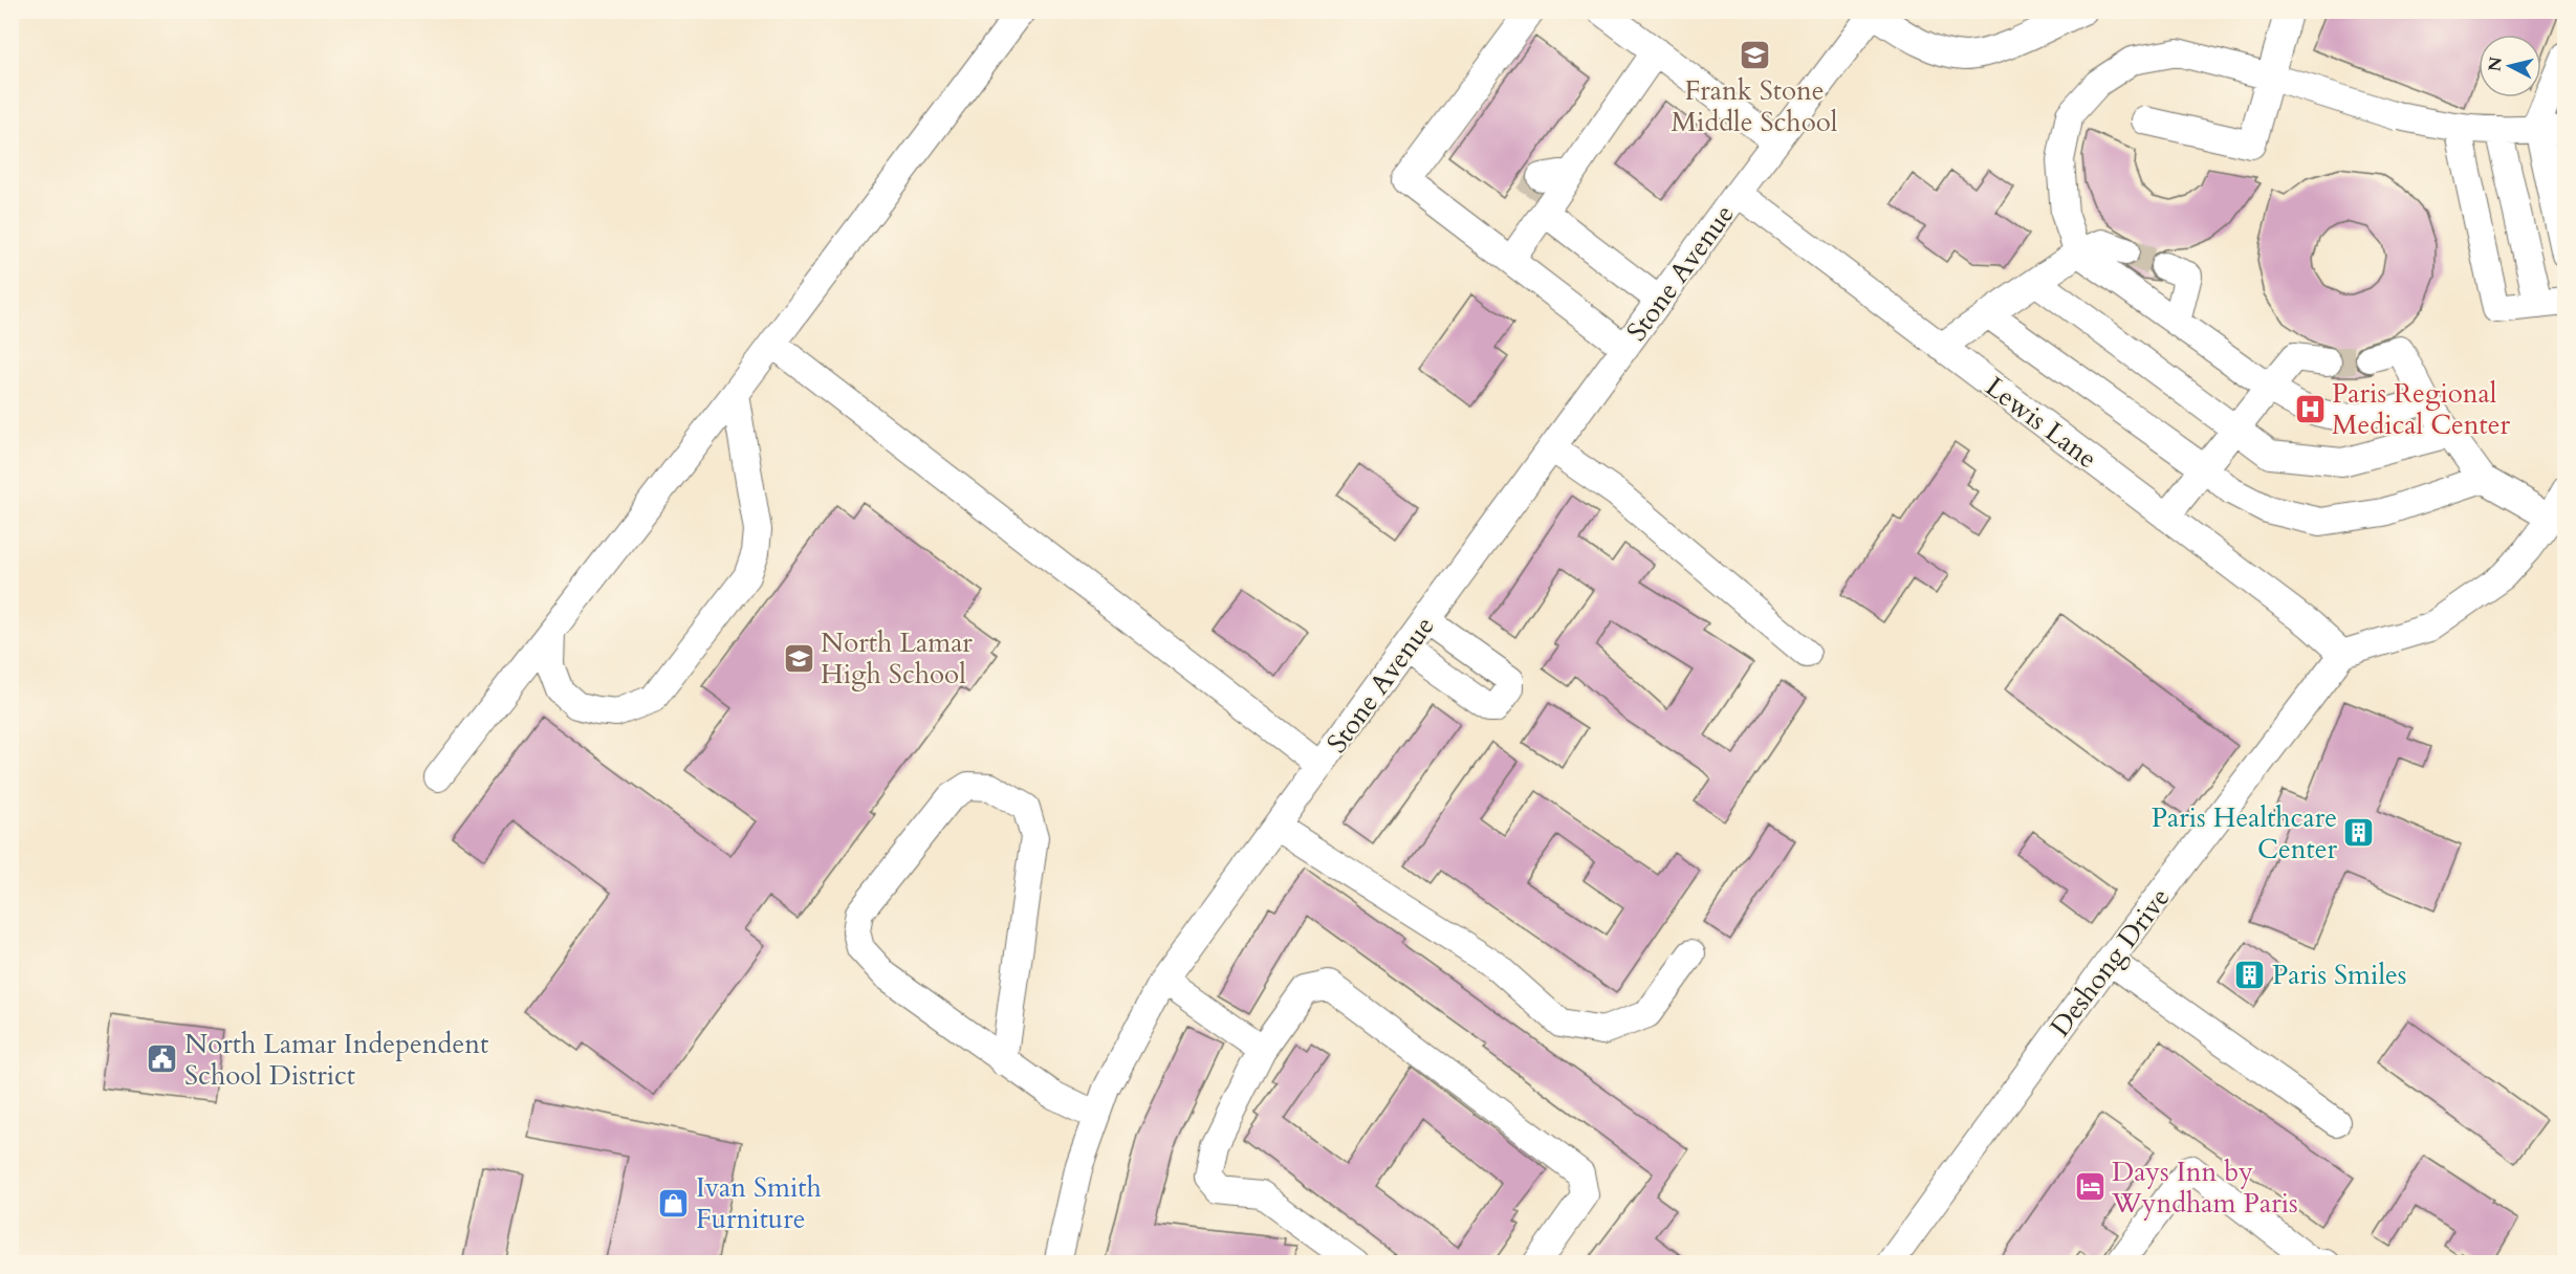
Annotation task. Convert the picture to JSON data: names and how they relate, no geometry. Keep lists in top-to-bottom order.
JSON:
{
  "streets": {
    "street": ["Stone Avenue", "Lewis Lane", "Deshong Drive"]
  },
  "crossings": [
    ["Stone Avenue", "Lewis Lane"],
    ["Lewis Lane", "Deshong Drive"]
  ],
  "places": {
    "school or university": ["Frank Stone Middle School", "North Lamar High School"],
    "hospital": ["Paris Regional Medical Center"],
    "building": ["Paris Healthcare Center", "Paris Smiles"],
    "public building": ["North Lamar Independent School District"],
    "hotel": ["Days Inn by Wyndham Paris"],
    "shop": ["Ivan Smith Furniture"]
  },
  "north": "left"
}
